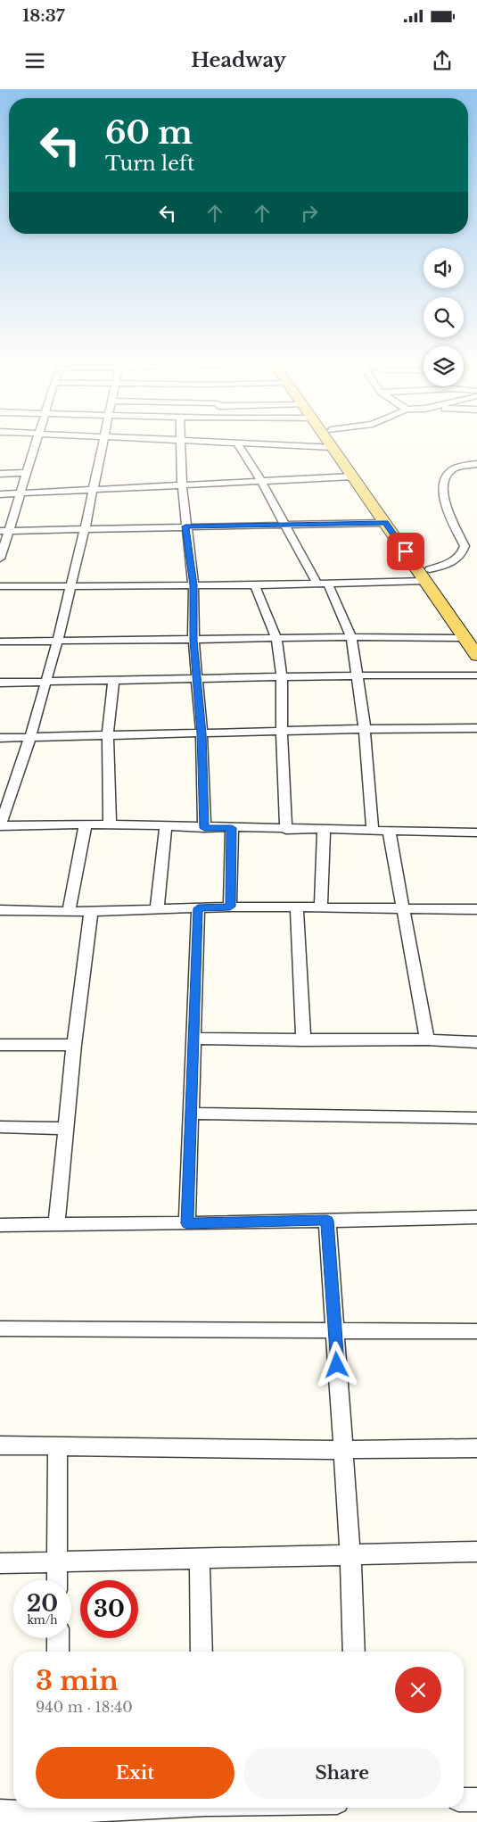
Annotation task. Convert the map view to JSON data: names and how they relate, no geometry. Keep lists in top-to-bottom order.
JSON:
{
  "page": {
    "status": "18:37",
    "header": "Headway",
    "turn": ["60 m", "Turn left"],
    "speed": "20 km/h",
    "limit": "30",
    "heading": ["3 min", "940 m · 18:40"],
    "buttons": ["Exit", "Share"]
  }
}
